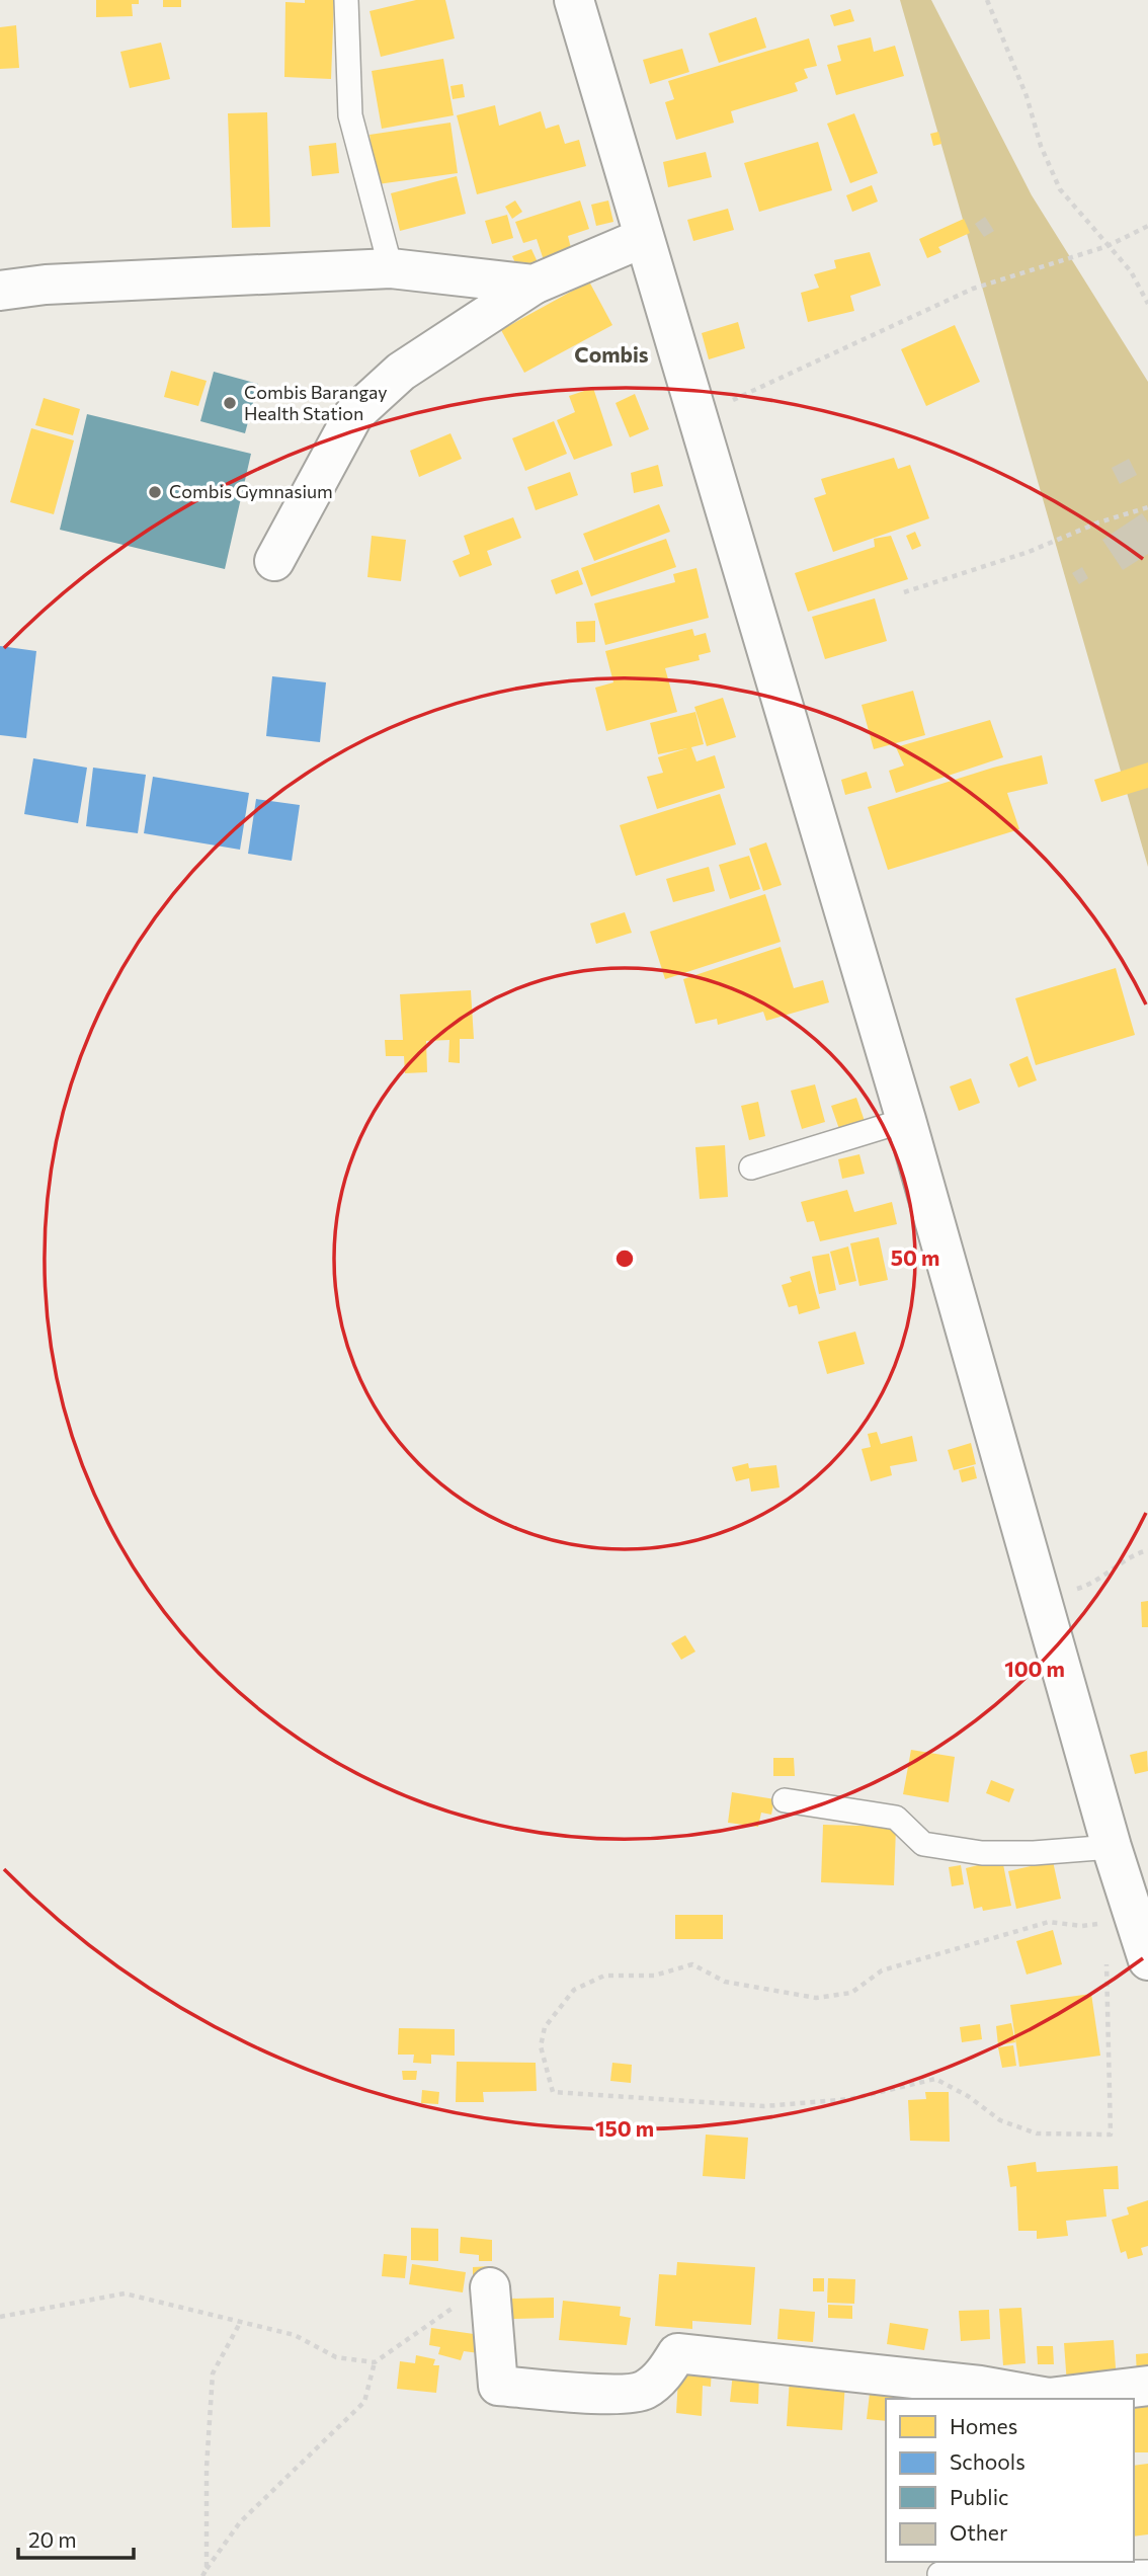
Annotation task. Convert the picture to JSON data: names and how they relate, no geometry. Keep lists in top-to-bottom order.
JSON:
{
  "districts": ["Combis"],
  "places": ["Combis Barangay Health Station", "Combis Gymnasium"],
  "legend": [
    "Homes",
    "Schools",
    "Public",
    "Other"
  ],
  "scale_bar": "20 m",
  "rings": ["50 m", "100 m", "150 m"]
}
